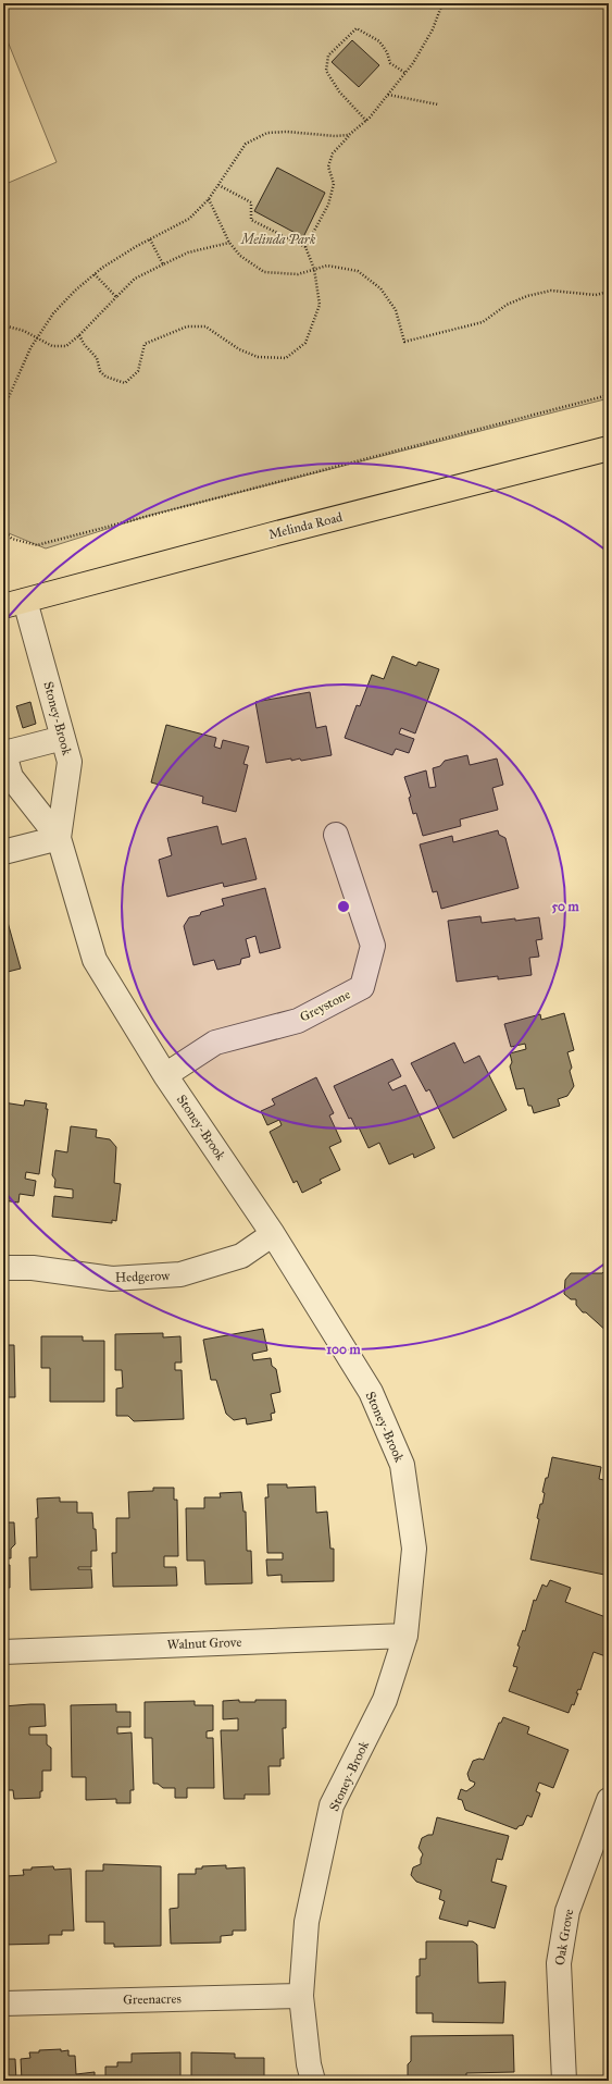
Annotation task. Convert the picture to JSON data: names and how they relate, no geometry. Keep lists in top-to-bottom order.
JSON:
{
  "streets": {
    "main road": ["Melinda Road"],
    "street": [
      "Stoney-Brook",
      "Greystone",
      "Hedgerow",
      "Walnut Grove",
      "Oak Grove",
      "Greenacres"
    ]
  },
  "crossings": [
    ["Melinda Road", "Stoney-Brook"],
    ["Stoney-Brook", "Greystone"],
    ["Stoney-Brook", "Hedgerow"],
    ["Stoney-Brook", "Walnut Grove"],
    ["Stoney-Brook", "Greenacres"]
  ],
  "parks": ["Melinda Park"],
  "rings": ["50 m", "100 m"]
}
